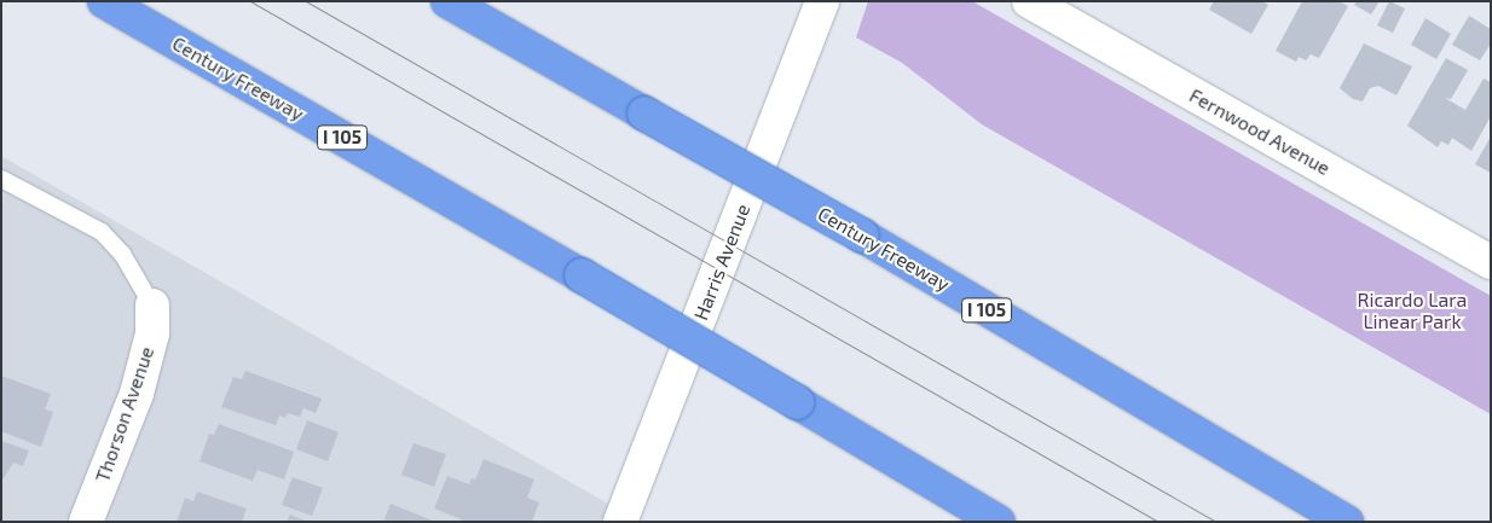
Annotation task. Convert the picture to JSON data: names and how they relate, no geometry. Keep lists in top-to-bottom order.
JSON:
{
  "streets": {
    "highway": ["Century Freeway", "I 105"],
    "street": ["Fernwood Avenue", "Harris Avenue", "Thorson Avenue"]
  },
  "parks": ["Ricardo Lara Linear Park"]
}
